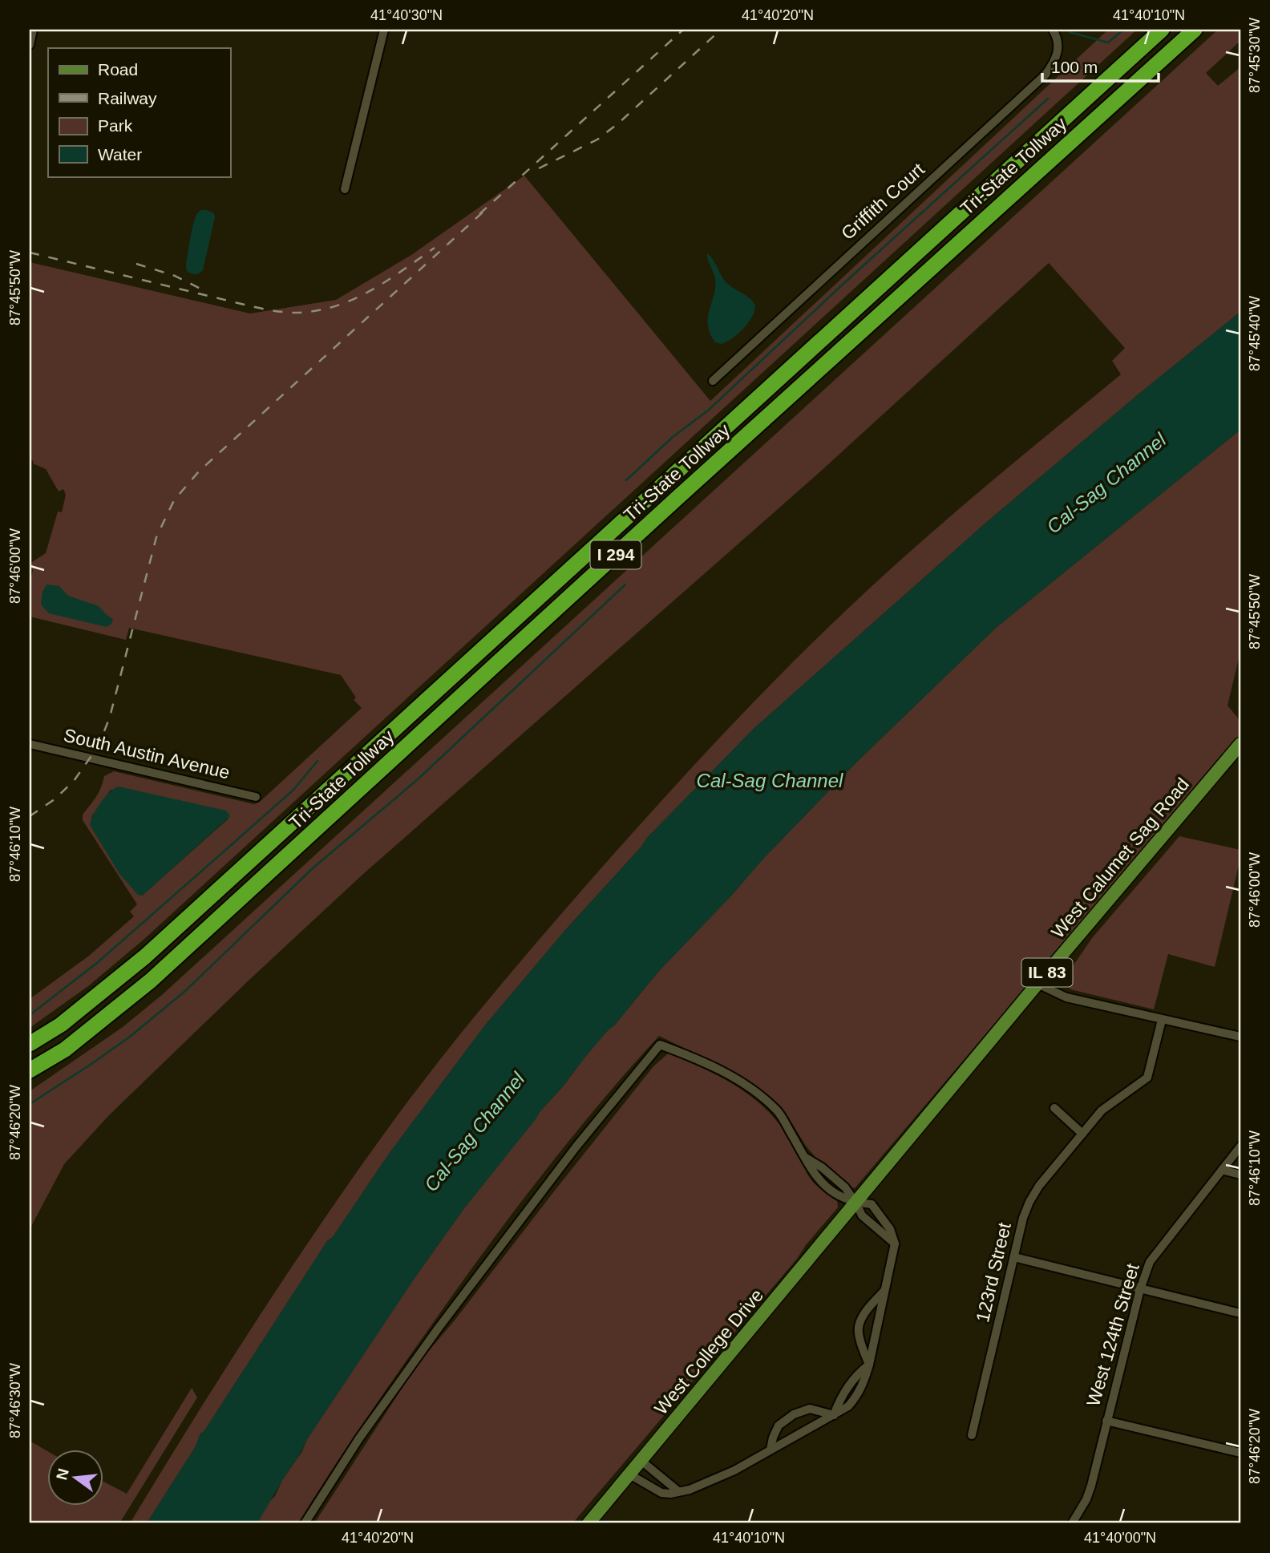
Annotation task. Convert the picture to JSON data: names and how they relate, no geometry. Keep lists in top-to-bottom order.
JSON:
{
  "streets": {
    "highway": ["Tri-State Tollway", "I 294"],
    "main road": ["West Calumet Sag Road", "IL 83", "West College Drive"],
    "street": [
      "Griffith Court",
      "South Austin Avenue",
      "123rd Street",
      "West 124th Street"
    ]
  },
  "crossings": [
    ["West Calumet Sag Road", "West College Drive"]
  ],
  "water": ["Cal-Sag Channel"],
  "legend": [
    "Road",
    "Railway",
    "Park",
    "Water"
  ],
  "scale_bar": "100 m",
  "north": "left",
  "coordinates": [
    "41°40'30\"N",
    "41°40'20\"N",
    "41°40'10\"N",
    "87°45'30\"W",
    "87°45'50\"W",
    "87°45'40\"W",
    "87°46'00\"W",
    "87°46'10\"W",
    "87°46'20\"W",
    "87°46'30\"W",
    "41°40'00\"N"
  ]
}
